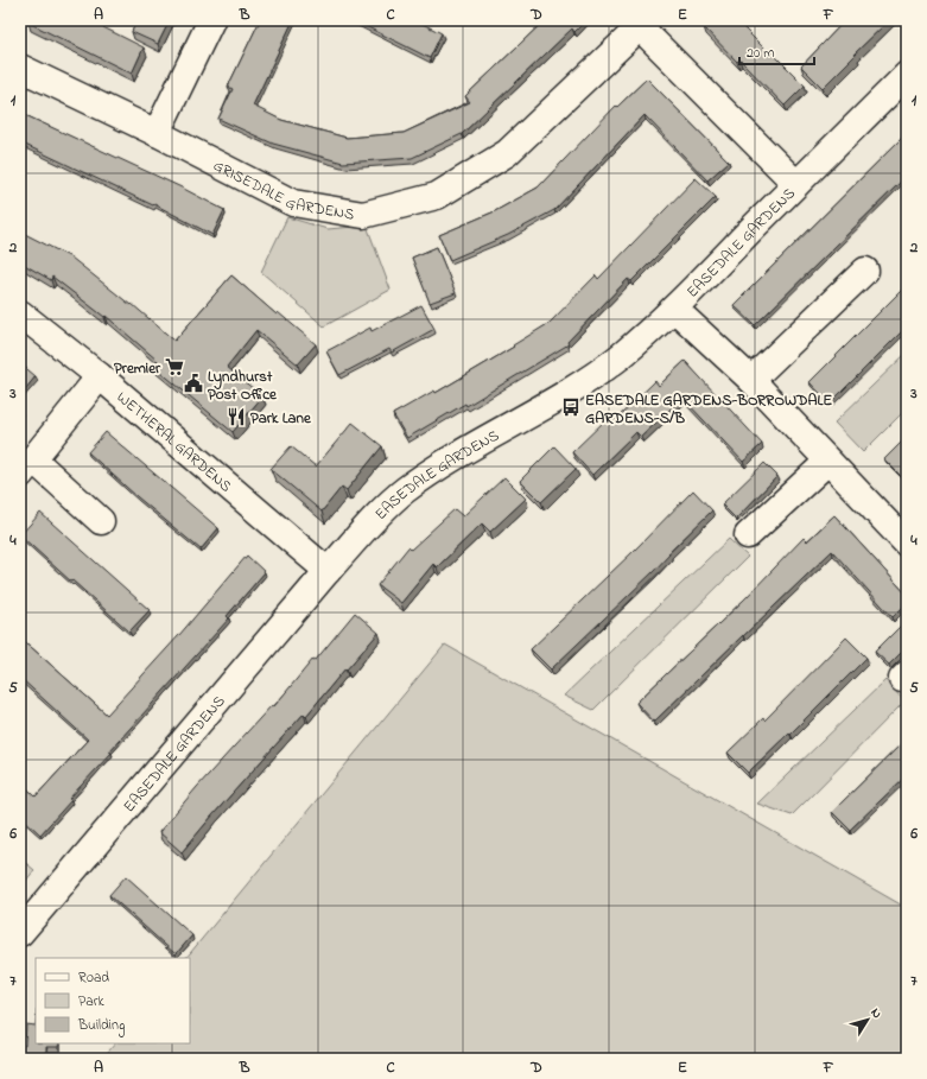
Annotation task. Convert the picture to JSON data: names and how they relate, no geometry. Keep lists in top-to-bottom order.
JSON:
{
  "streets": {
    "street": ["GRISEDALE GARDENS", "EASEDALE GARDENS", "WETHERAL GARDENS"]
  },
  "crossings": [
    ["EASEDALE GARDENS", "WETHERAL GARDENS"]
  ],
  "places": {
    "supermarket": ["Premier"],
    "public building": ["Lyndhurst Post Office"],
    "bus stop": ["EASEDALE GARDENS-BORROWDALE GARDENS-S/B"],
    "restaurant": ["Park Lane"]
  },
  "legend": ["Road", "Park", "Building"],
  "scale_bar": "20 m",
  "north": "top right",
  "grid": {
    "columns": [
      "A",
      "B",
      "C",
      "D",
      "E",
      "F"
    ],
    "rows": [
      "1",
      "2",
      "3",
      "4",
      "5",
      "6",
      "7"
    ]
  }
}
